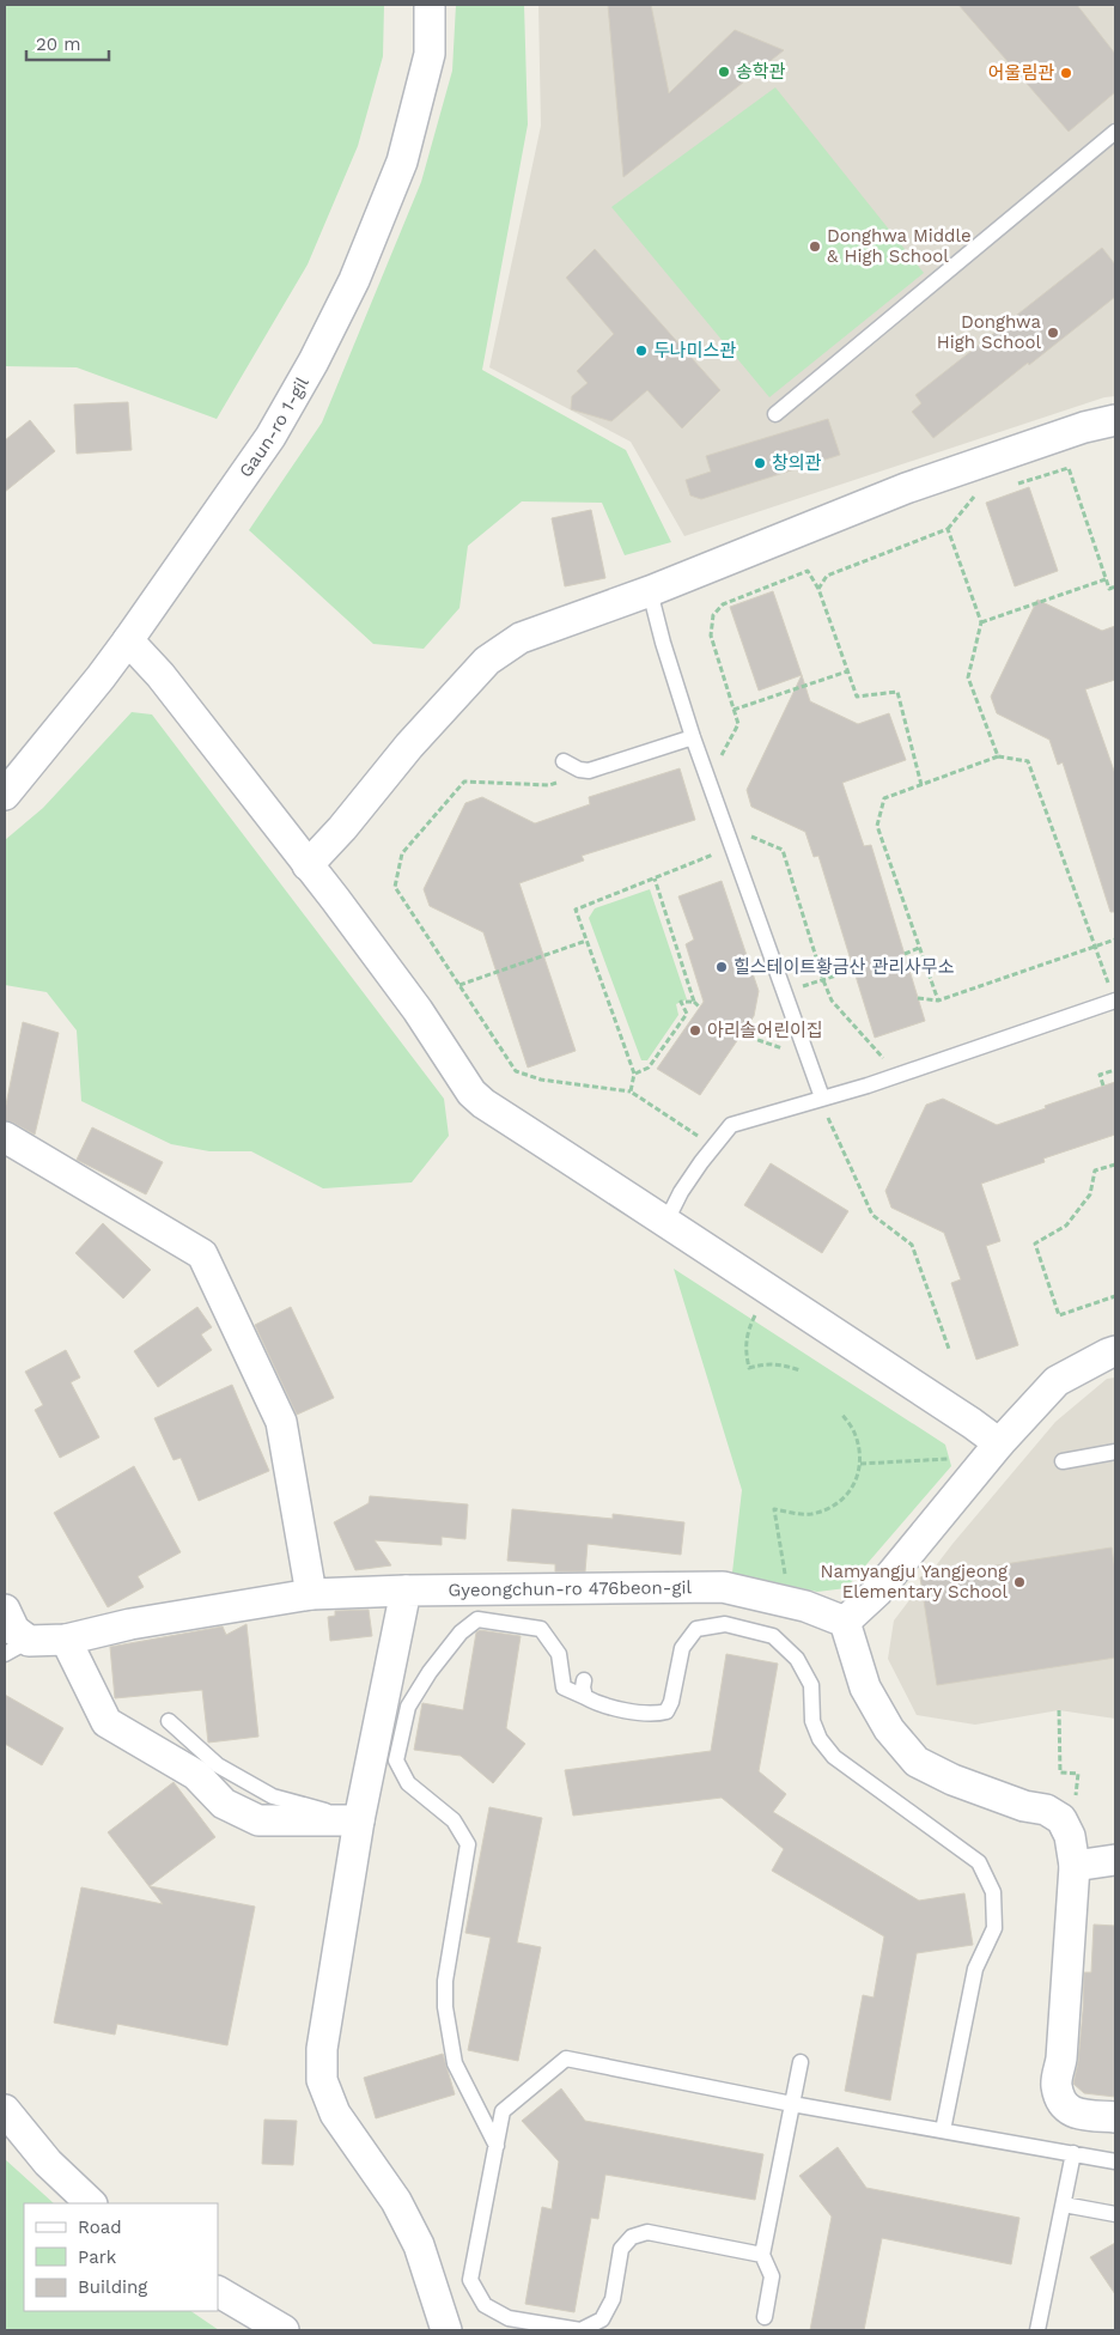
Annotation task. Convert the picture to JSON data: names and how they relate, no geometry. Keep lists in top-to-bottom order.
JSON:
{
  "streets": {
    "street": ["Gaun-ro 1-gil", "Gyeongchun-ro 476beon-gil"]
  },
  "places": [
    "송학관",
    "어울림관",
    "Donghwa Middle & High School",
    "Donghwa High School",
    "두나미스관",
    "창의관",
    "힐스테이트황금산 관리사무소",
    "아리솔어린이집",
    "Namyangju Yangjeong Elementary School"
  ],
  "legend": ["Road", "Park", "Building"],
  "scale_bar": "20 m"
}
